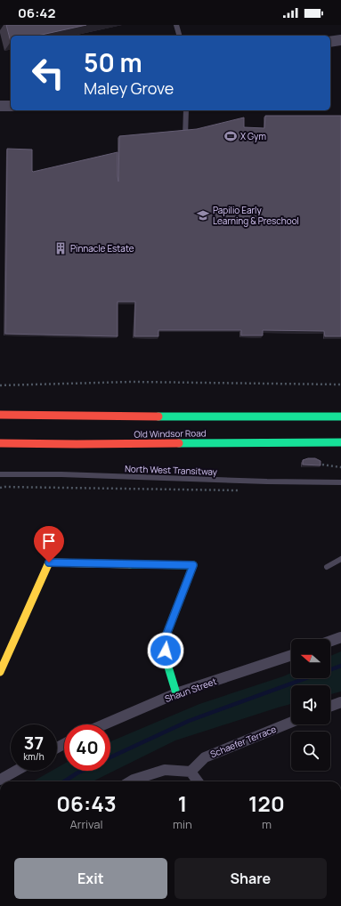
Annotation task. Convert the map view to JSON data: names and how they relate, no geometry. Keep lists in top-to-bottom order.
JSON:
{
  "streets": {
    "main road": ["Old Windsor Road"],
    "street": ["Shaun Street", "Schaefer Terrace"],
    "lane": ["North West Transitway"]
  },
  "places": {
    "sports": ["X Gym"],
    "school or university": ["Papilio Early Learning & Preschool"],
    "building": ["Pinnacle Estate"]
  },
  "north": "left",
  "page": {
    "status": "06:42",
    "turn": ["50 m", "Maley Grove"],
    "speed": "37 km/h",
    "limit": "40",
    "eta": [
      "06:43",
      "Arrival",
      "1",
      "min",
      "120",
      "m"
    ],
    "buttons": ["Exit", "Share"]
  }
}
